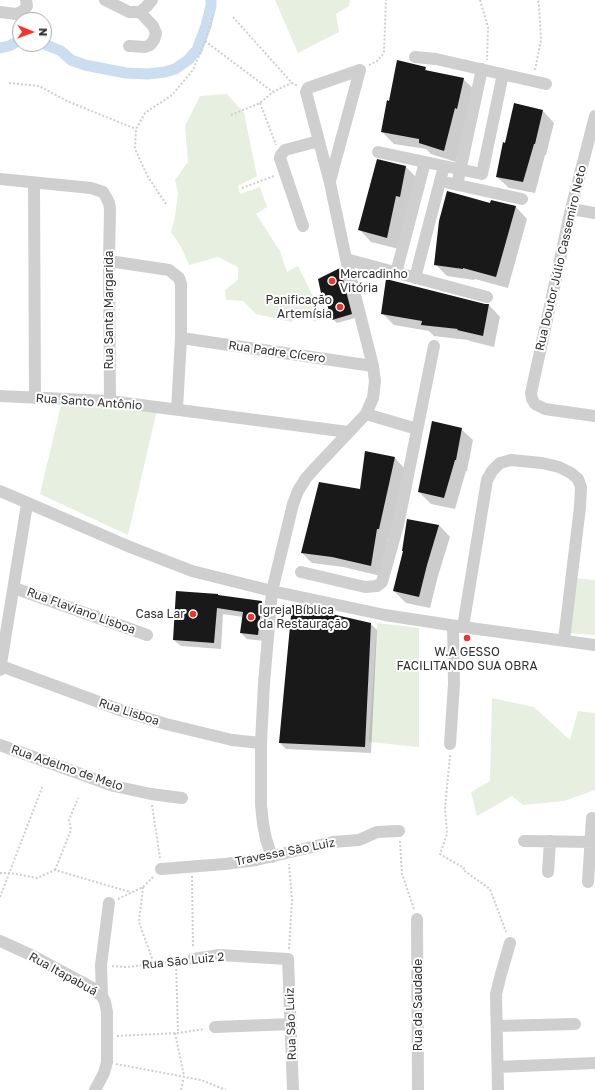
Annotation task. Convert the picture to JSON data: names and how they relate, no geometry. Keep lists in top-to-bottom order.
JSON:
{
  "streets": {
    "street": [
      "Rua Doutor Júlio Cassemiro Neto",
      "Rua Santa Margarida",
      "Rua Padre Cícero",
      "Rua Santo Antônio",
      "Rua Flaviano Lisboa",
      "Rua Lisboa",
      "Rua Adelmo de Melo",
      "Travessa São Luiz",
      "Rua São Luiz 2",
      "Rua Itapabuá",
      "Rua da Saudade",
      "Rua São Luiz"
    ]
  },
  "crossings": [
    ["Rua Santa Margarida", "Rua Santo Antônio"],
    ["Rua São Luiz 2", "Rua São Luiz"]
  ],
  "places": [
    "Mercadinho Vitória",
    "Panificação Artemísia",
    "Casa Lar",
    "Igreja Bíblica da Restauração",
    "W.A GESSO FACILITANDO SUA OBRA"
  ],
  "north": "right"
}
